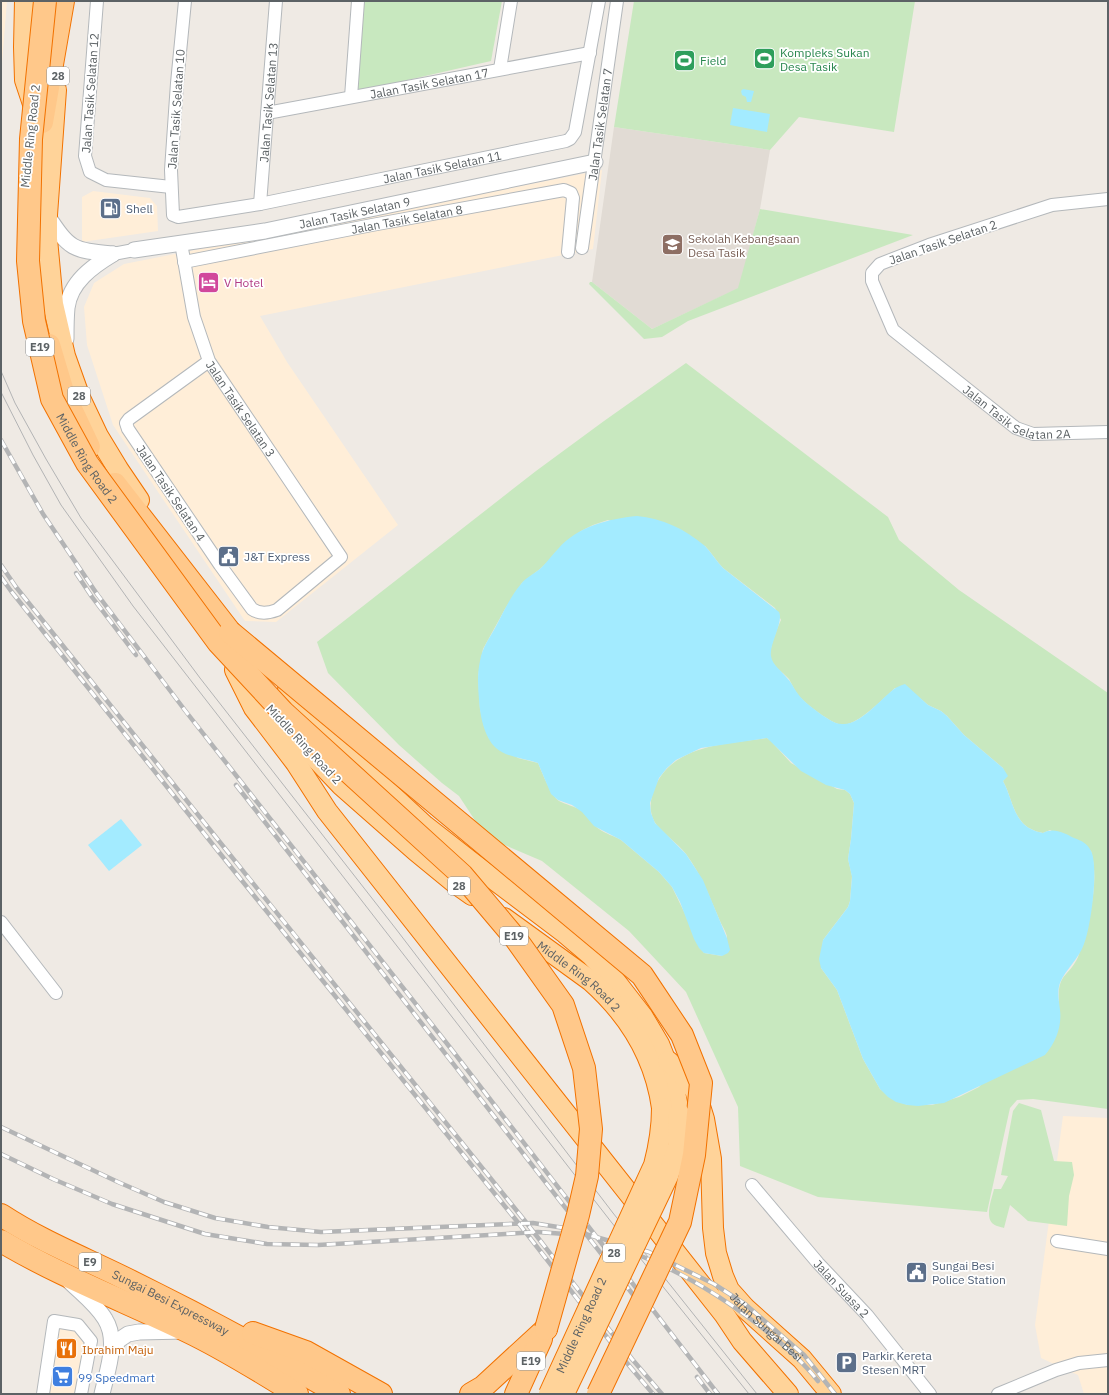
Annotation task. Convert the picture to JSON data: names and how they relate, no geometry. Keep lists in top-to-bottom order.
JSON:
{
  "streets": {
    "highway": [
      "28",
      "Middle Ring Road 2",
      "E19",
      "E9",
      "Sungai Besi Expressway",
      "Jalan Sungai Besi"
    ],
    "street": [
      "Jalan Tasik Selatan 17",
      "Jalan Tasik Selatan 12",
      "Jalan Tasik Selatan 13",
      "Jalan Tasik Selatan 10",
      "Jalan Tasik Selatan 7",
      "Jalan Tasik Selatan 11",
      "Jalan Tasik Selatan 9",
      "Jalan Tasik Selatan 8",
      "Jalan Tasik Selatan 2",
      "Jalan Tasik Selatan 3",
      "Jalan Tasik Selatan 2A",
      "Jalan Tasik Selatan 4",
      "Jalan Suasa 2"
    ]
  },
  "crossings": [
    ["Jalan Tasik Selatan 17", "Jalan Tasik Selatan 13"],
    ["Jalan Tasik Selatan 17", "Jalan Tasik Selatan 11"],
    ["Jalan Tasik Selatan 12", "Jalan Tasik Selatan 10"],
    ["Jalan Tasik Selatan 13", "Jalan Tasik Selatan 11"],
    ["Jalan Tasik Selatan 10", "Jalan Tasik Selatan 11"],
    ["Jalan Tasik Selatan 7", "Jalan Tasik Selatan 9"],
    ["Middle Ring Road 2", "Jalan Tasik Selatan 9"],
    ["Middle Ring Road 2", "E19"],
    ["Middle Ring Road 2", "Jalan Sungai Besi"],
    ["Jalan Tasik Selatan 9", "Jalan Tasik Selatan 3"],
    ["Jalan Tasik Selatan 8", "Jalan Tasik Selatan 3"],
    ["Jalan Tasik Selatan 2", "Jalan Tasik Selatan 2A"],
    ["Jalan Tasik Selatan 3", "Jalan Tasik Selatan 4"]
  ],
  "places": {
    "sports": ["Kompleks Sukan Desa Tasik", "Field"],
    "fuel station": ["Shell"],
    "school or university": ["Sekolah Kebangsaan Desa Tasik"],
    "hotel": ["V Hotel"],
    "public building": ["J&T Express", "Sungai Besi Police Station"],
    "restaurant": ["Ibrahim Maju"],
    "parking": ["Parkir Kereta Stesen MRT"],
    "supermarket": ["99 Speedmart"]
  }
}
